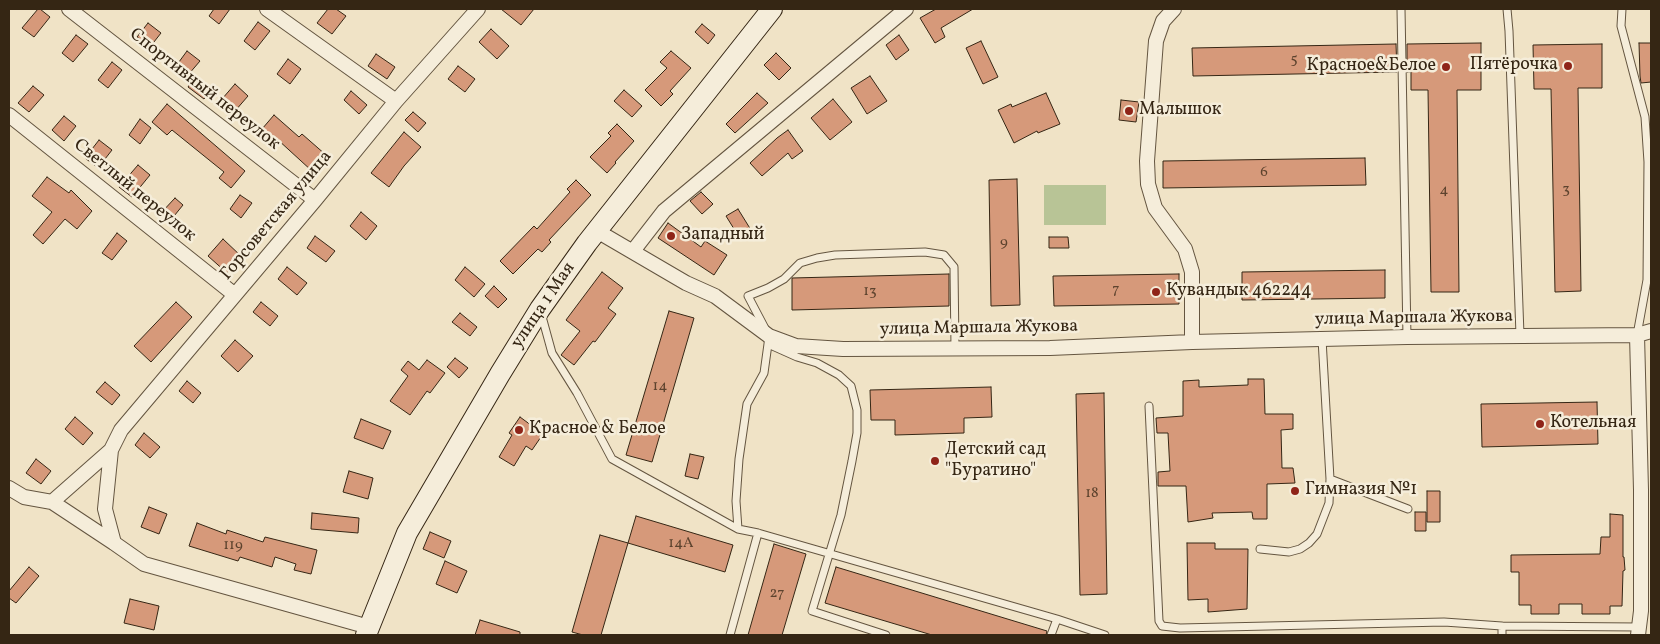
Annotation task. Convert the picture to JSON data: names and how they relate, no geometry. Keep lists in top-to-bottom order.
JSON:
{
  "streets": {
    "main road": ["улица 1 Мая"],
    "street": [
      "Спортивный переулок",
      "Светлый переулок",
      "Горсоветская улица",
      "улица Маршала Жукова"
    ]
  },
  "crossings": [
    ["Спортивный переулок", "Горсоветская улица"],
    ["Светлый переулок", "Горсоветская улица"],
    ["улица 1 Мая", "улица Маршала Жукова"]
  ],
  "places": [
    "Пятёрочка",
    "Красное&Белое",
    "Малышок",
    "Западный",
    "Кувандык 462244",
    "Котельная",
    "Красное & Белое",
    "Детский сад \"Буратино\"",
    "Гимназия №1"
  ],
  "house_numbers": [
    "5",
    "6",
    "3",
    "4",
    "9",
    "7",
    "13",
    "14",
    "18",
    "14А",
    "119",
    "27"
  ]
}
